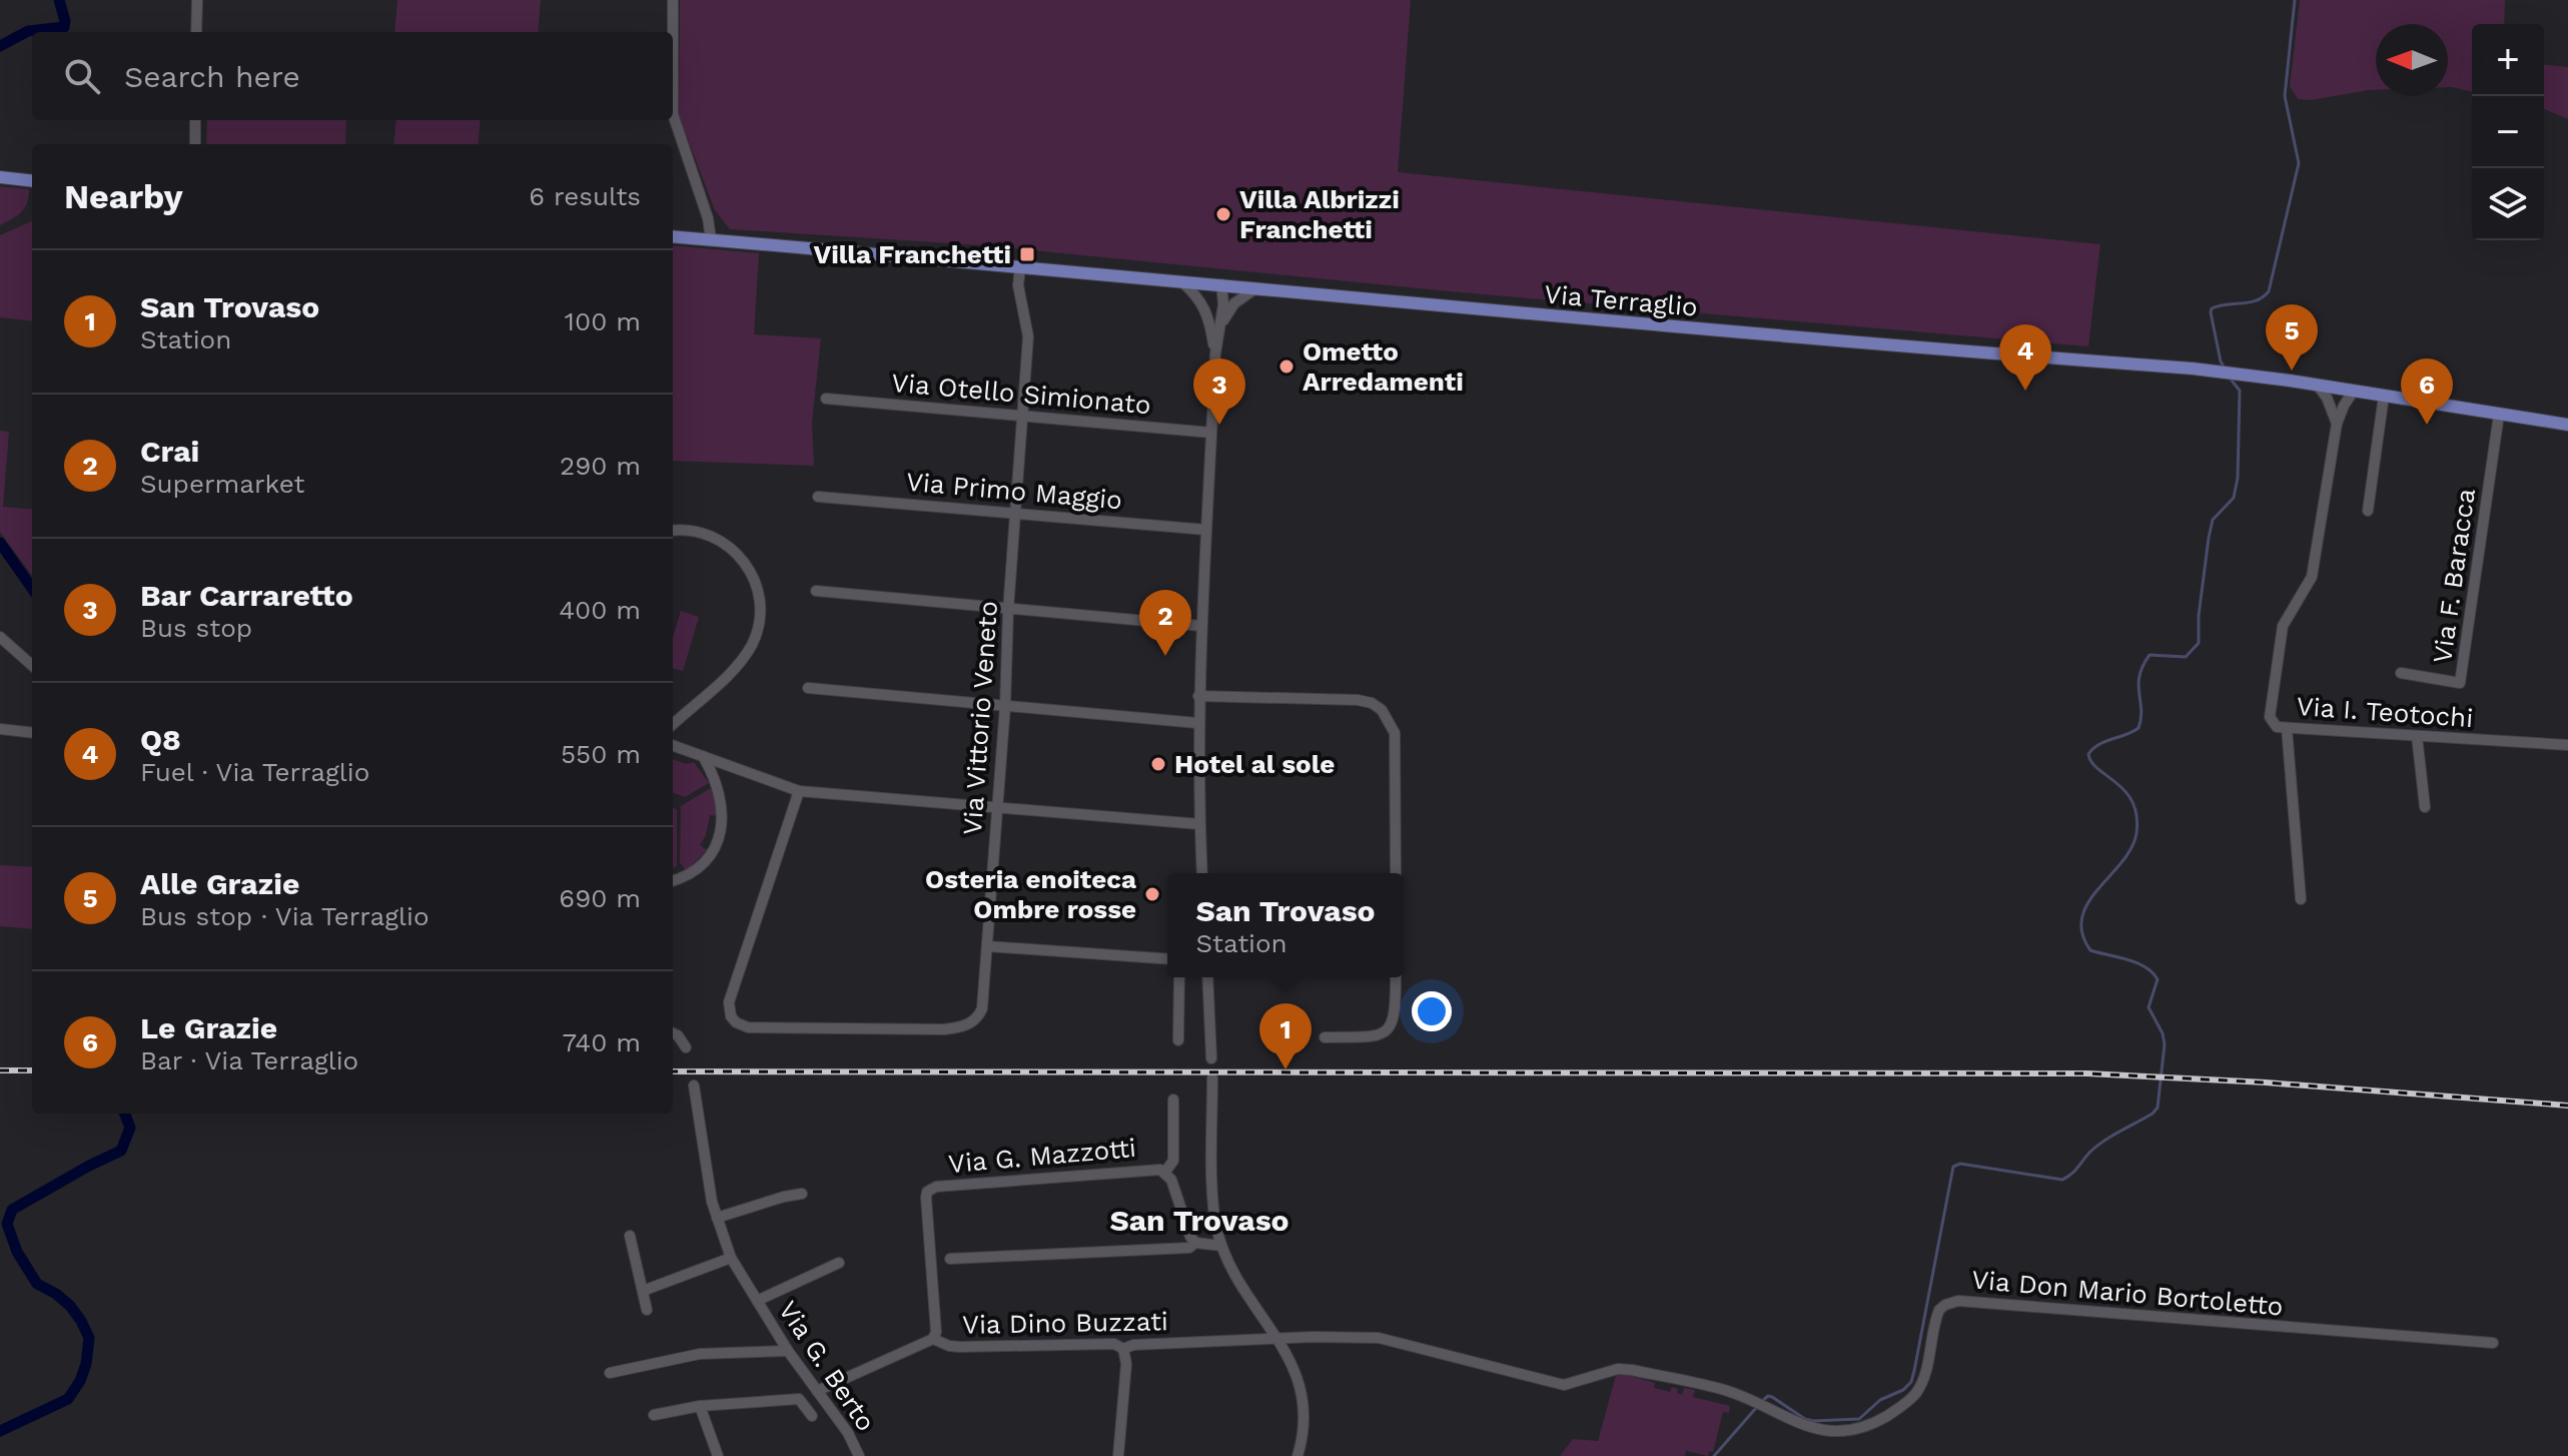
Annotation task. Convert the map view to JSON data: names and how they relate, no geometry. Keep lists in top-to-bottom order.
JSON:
{
  "streets": {
    "main road": ["Via Terraglio"],
    "street": [
      "Via Otello Simionato",
      "Via Primo Maggio",
      "Via F. Baracca",
      "Via I. Teotochi",
      "Via Vittorio Veneto",
      "Via G. Mazzotti",
      "Via Don Mario Bortoletto",
      "Via Dino Buzzati",
      "Via G. Berto"
    ]
  },
  "crossings": [
    ["Via Terraglio", "Via F. Baracca"],
    ["Via Terraglio", "Via I. Teotochi"],
    ["Via Terraglio", "Via Vittorio Veneto"],
    ["Via Otello Simionato", "Via Vittorio Veneto"],
    ["Via Primo Maggio", "Via Vittorio Veneto"],
    ["Via G. Mazzotti", "Via Dino Buzzati"],
    ["Via Don Mario Bortoletto", "Via Dino Buzzati"],
    ["Via Dino Buzzati", "Via G. Berto"]
  ],
  "districts": ["San Trovaso"],
  "places": {
    "other": [
      "Villa Albrizzi Franchetti",
      "Ometto Arredamenti",
      "Hotel al sole",
      "Osteria enoiteca Ombre rosse"
    ],
    "transit": ["Villa Franchetti"]
  },
  "north": "left",
  "page": {
    "map_buttons": ["+", "−"],
    "search": "Search here",
    "heading": ["Nearby", "6 results"],
    "list": [
      {
        "mark": "1",
        "name": "San Trovaso",
        "note": "Station",
        "value": "100 m"
      },
      {
        "mark": "2",
        "name": "Crai",
        "note": "Supermarket",
        "value": "290 m"
      },
      {
        "mark": "3",
        "name": "Bar Carraretto",
        "note": "Bus stop",
        "value": "400 m"
      },
      {
        "mark": "4",
        "name": "Q8",
        "note": "Fuel · Via Terraglio",
        "value": "550 m"
      },
      {
        "mark": "5",
        "name": "Alle Grazie",
        "note": "Bus stop · Via Terraglio",
        "value": "690 m"
      },
      {
        "mark": "6",
        "name": "Le Grazie",
        "note": "Bar · Via Terraglio",
        "value": "740 m"
      }
    ],
    "pins": [
      "5",
      "4",
      "3",
      "6",
      "2",
      "1"
    ],
    "popup": ["San Trovaso", "Station"]
  }
}
